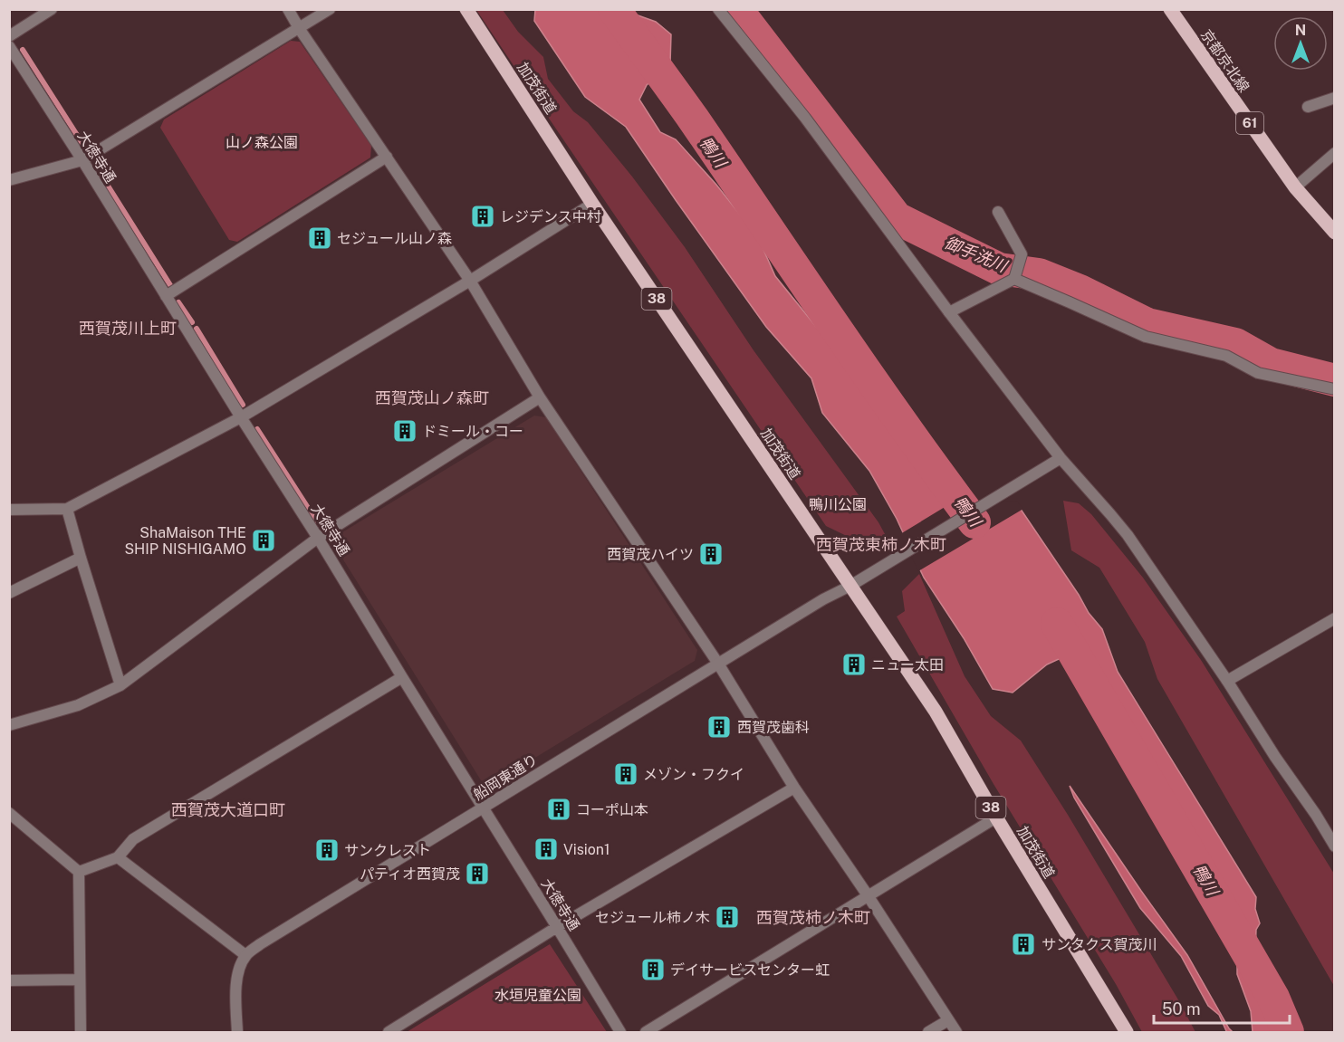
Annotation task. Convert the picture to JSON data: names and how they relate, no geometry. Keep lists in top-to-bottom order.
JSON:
{
  "streets": {
    "main road": [
      "京都京北線",
      "加茂街道",
      "61",
      "38"
    ],
    "street": ["大徳寺通", "船岡東通り"]
  },
  "crossings": [
    ["加茂街道", "船岡東通り"],
    ["大徳寺通", "船岡東通り"]
  ],
  "districts": [
    "西賀茂川上町",
    "西賀茂山ノ森町",
    "西賀茂東柿ノ木町",
    "西賀茂大道口町",
    "西賀茂柿ノ木町"
  ],
  "water": ["鴨川", "御手洗川"],
  "parks": ["山ノ森公園", "鴨川公園", "水垣児童公園"],
  "places": {
    "building": [
      "レジデンス中村",
      "セジュール山ノ森",
      "ドミール・コー",
      "ShaMaison THE SHIP NISHIGAMO",
      "西賀茂ハイツ",
      "ニュー太田",
      "西賀茂歯科",
      "メゾン・フクイ",
      "コーポ山本",
      "Vision1",
      "サンクレスト",
      "パティオ西賀茂",
      "セジュール柿ノ木",
      "サンタクス賀茂川",
      "デイサービスセンター虹"
    ]
  },
  "scale_bar": "50 m",
  "north": "top"
}
